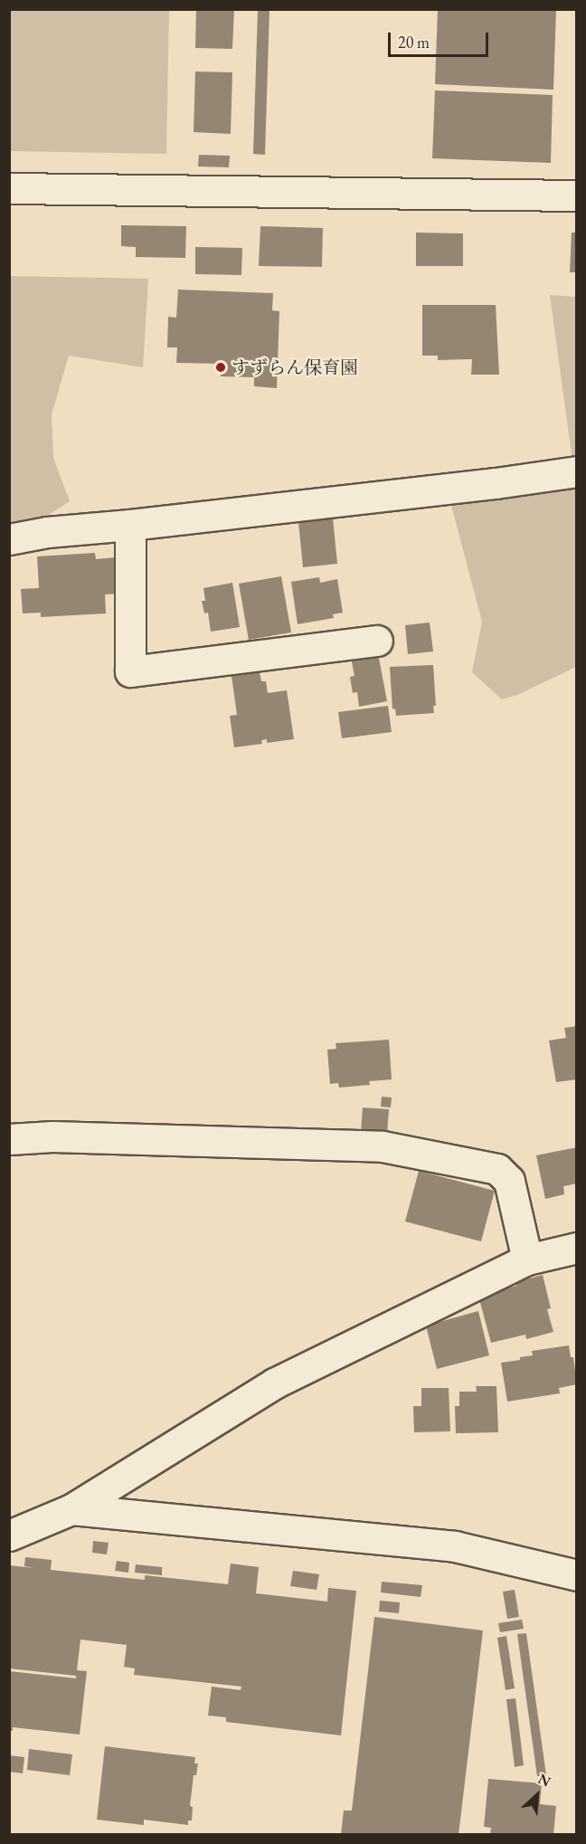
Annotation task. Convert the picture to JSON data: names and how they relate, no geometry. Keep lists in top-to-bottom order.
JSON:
{
  "places": ["すずらん保育園"],
  "scale_bar": "20 m",
  "north": "top right"
}
